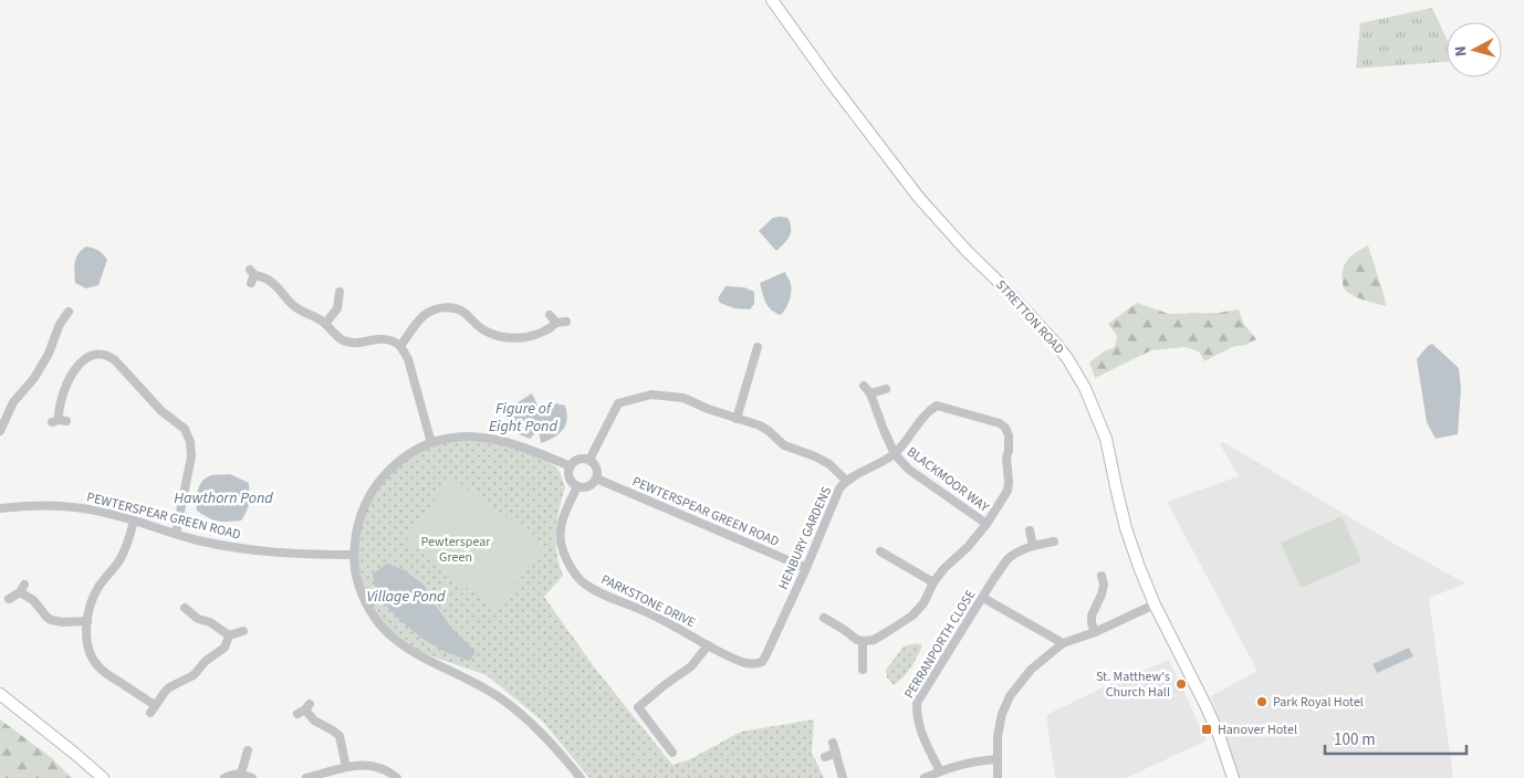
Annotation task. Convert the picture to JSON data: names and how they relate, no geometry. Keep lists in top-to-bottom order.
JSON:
{
  "streets": {
    "main road": ["STRETTON ROAD"],
    "street": [
      "BLACKMOOR WAY",
      "PEWTERSPEAR GREEN ROAD",
      "HENBURY GARDENS",
      "PARKSTONE DRIVE",
      "PERRANPORTH CLOSE"
    ]
  },
  "crossings": [
    ["BLACKMOOR WAY", "HENBURY GARDENS"],
    ["PEWTERSPEAR GREEN ROAD", "HENBURY GARDENS"],
    ["PEWTERSPEAR GREEN ROAD", "PARKSTONE DRIVE"],
    ["HENBURY GARDENS", "PARKSTONE DRIVE"]
  ],
  "water": ["Figure of Eight Pond", "Hawthorn Pond", "Village Pond"],
  "parks": ["Pewterspear Green"],
  "places": {
    "other": ["St. Matthew's Church Hall", "Park Royal Hotel"],
    "transit": ["Hanover Hotel"]
  },
  "scale_bar": "100 m",
  "north": "left"
}
